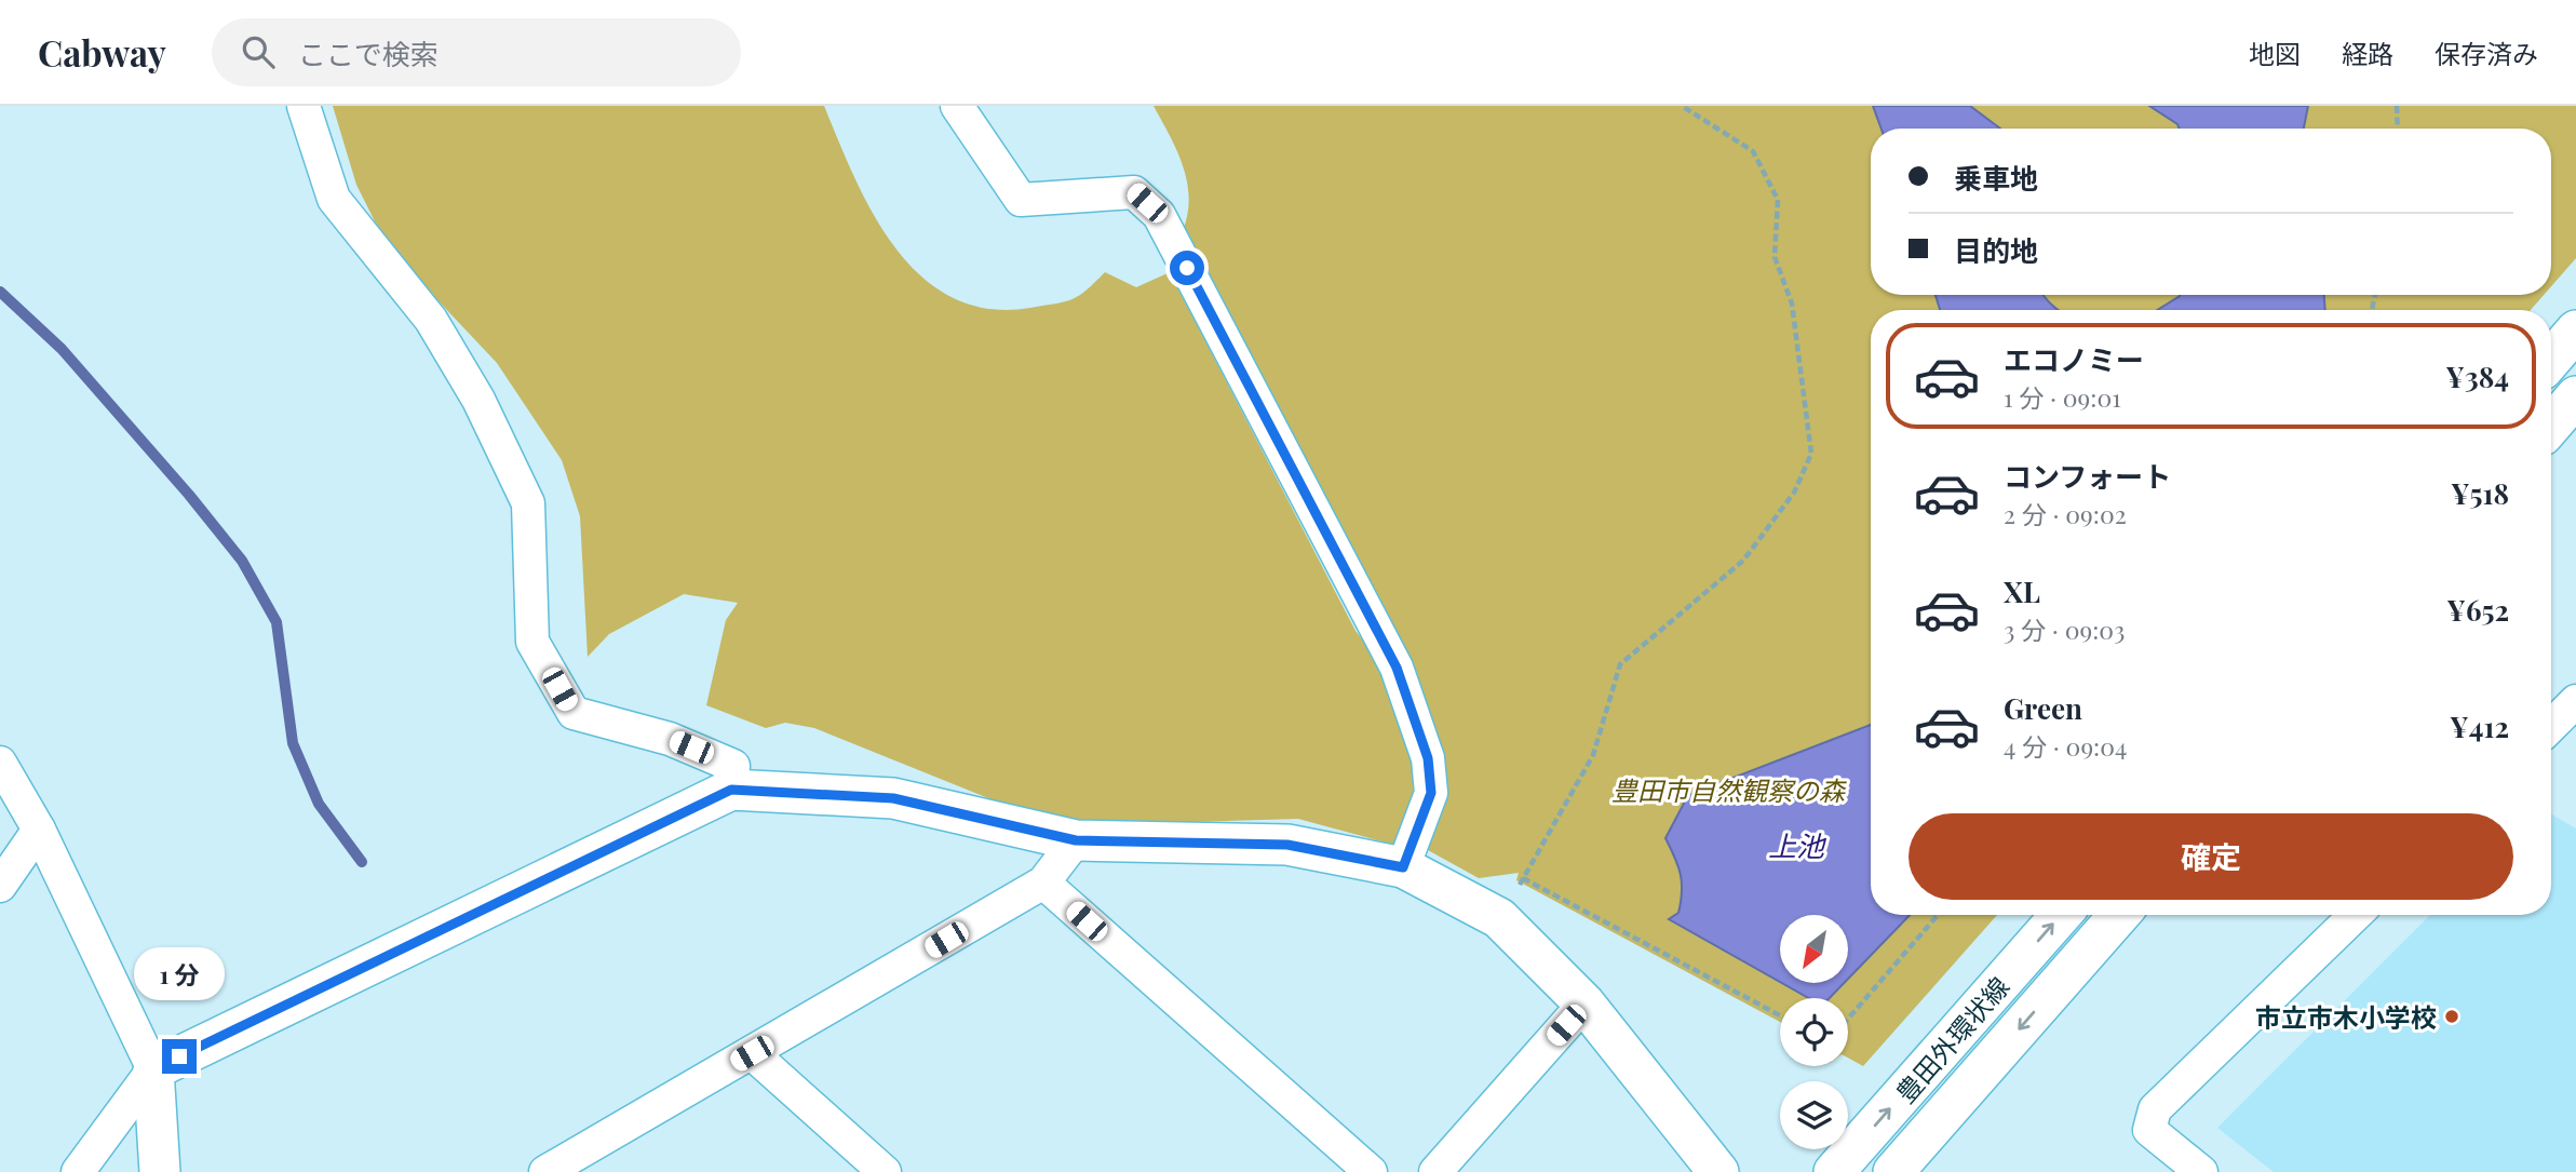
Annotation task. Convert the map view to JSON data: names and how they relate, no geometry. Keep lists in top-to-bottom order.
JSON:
{
  "streets": {
    "street": ["豊田外環状線"]
  },
  "water": ["上池"],
  "parks": ["豊田市自然観察の森"],
  "places": ["市立市木小学校"],
  "north": "bottom left",
  "page": {
    "header": "Cabway",
    "search": "ここで検索",
    "nav": ["地図", "経路", "保存済み"],
    "banner": ["乗車地", "目的地"],
    "list": [
      {
        "name": "エコノミー",
        "note": "1 分 · 09:01",
        "value": "¥384"
      },
      {
        "name": "コンフォート",
        "note": "2 分 · 09:02",
        "value": "¥518"
      },
      {
        "name": "XL",
        "note": "3 分 · 09:03",
        "value": "¥652"
      },
      {
        "name": "Green",
        "note": "4 分 · 09:04",
        "value": "¥412"
      }
    ],
    "buttons": "確定",
    "bubble": "1 分"
  }
}
